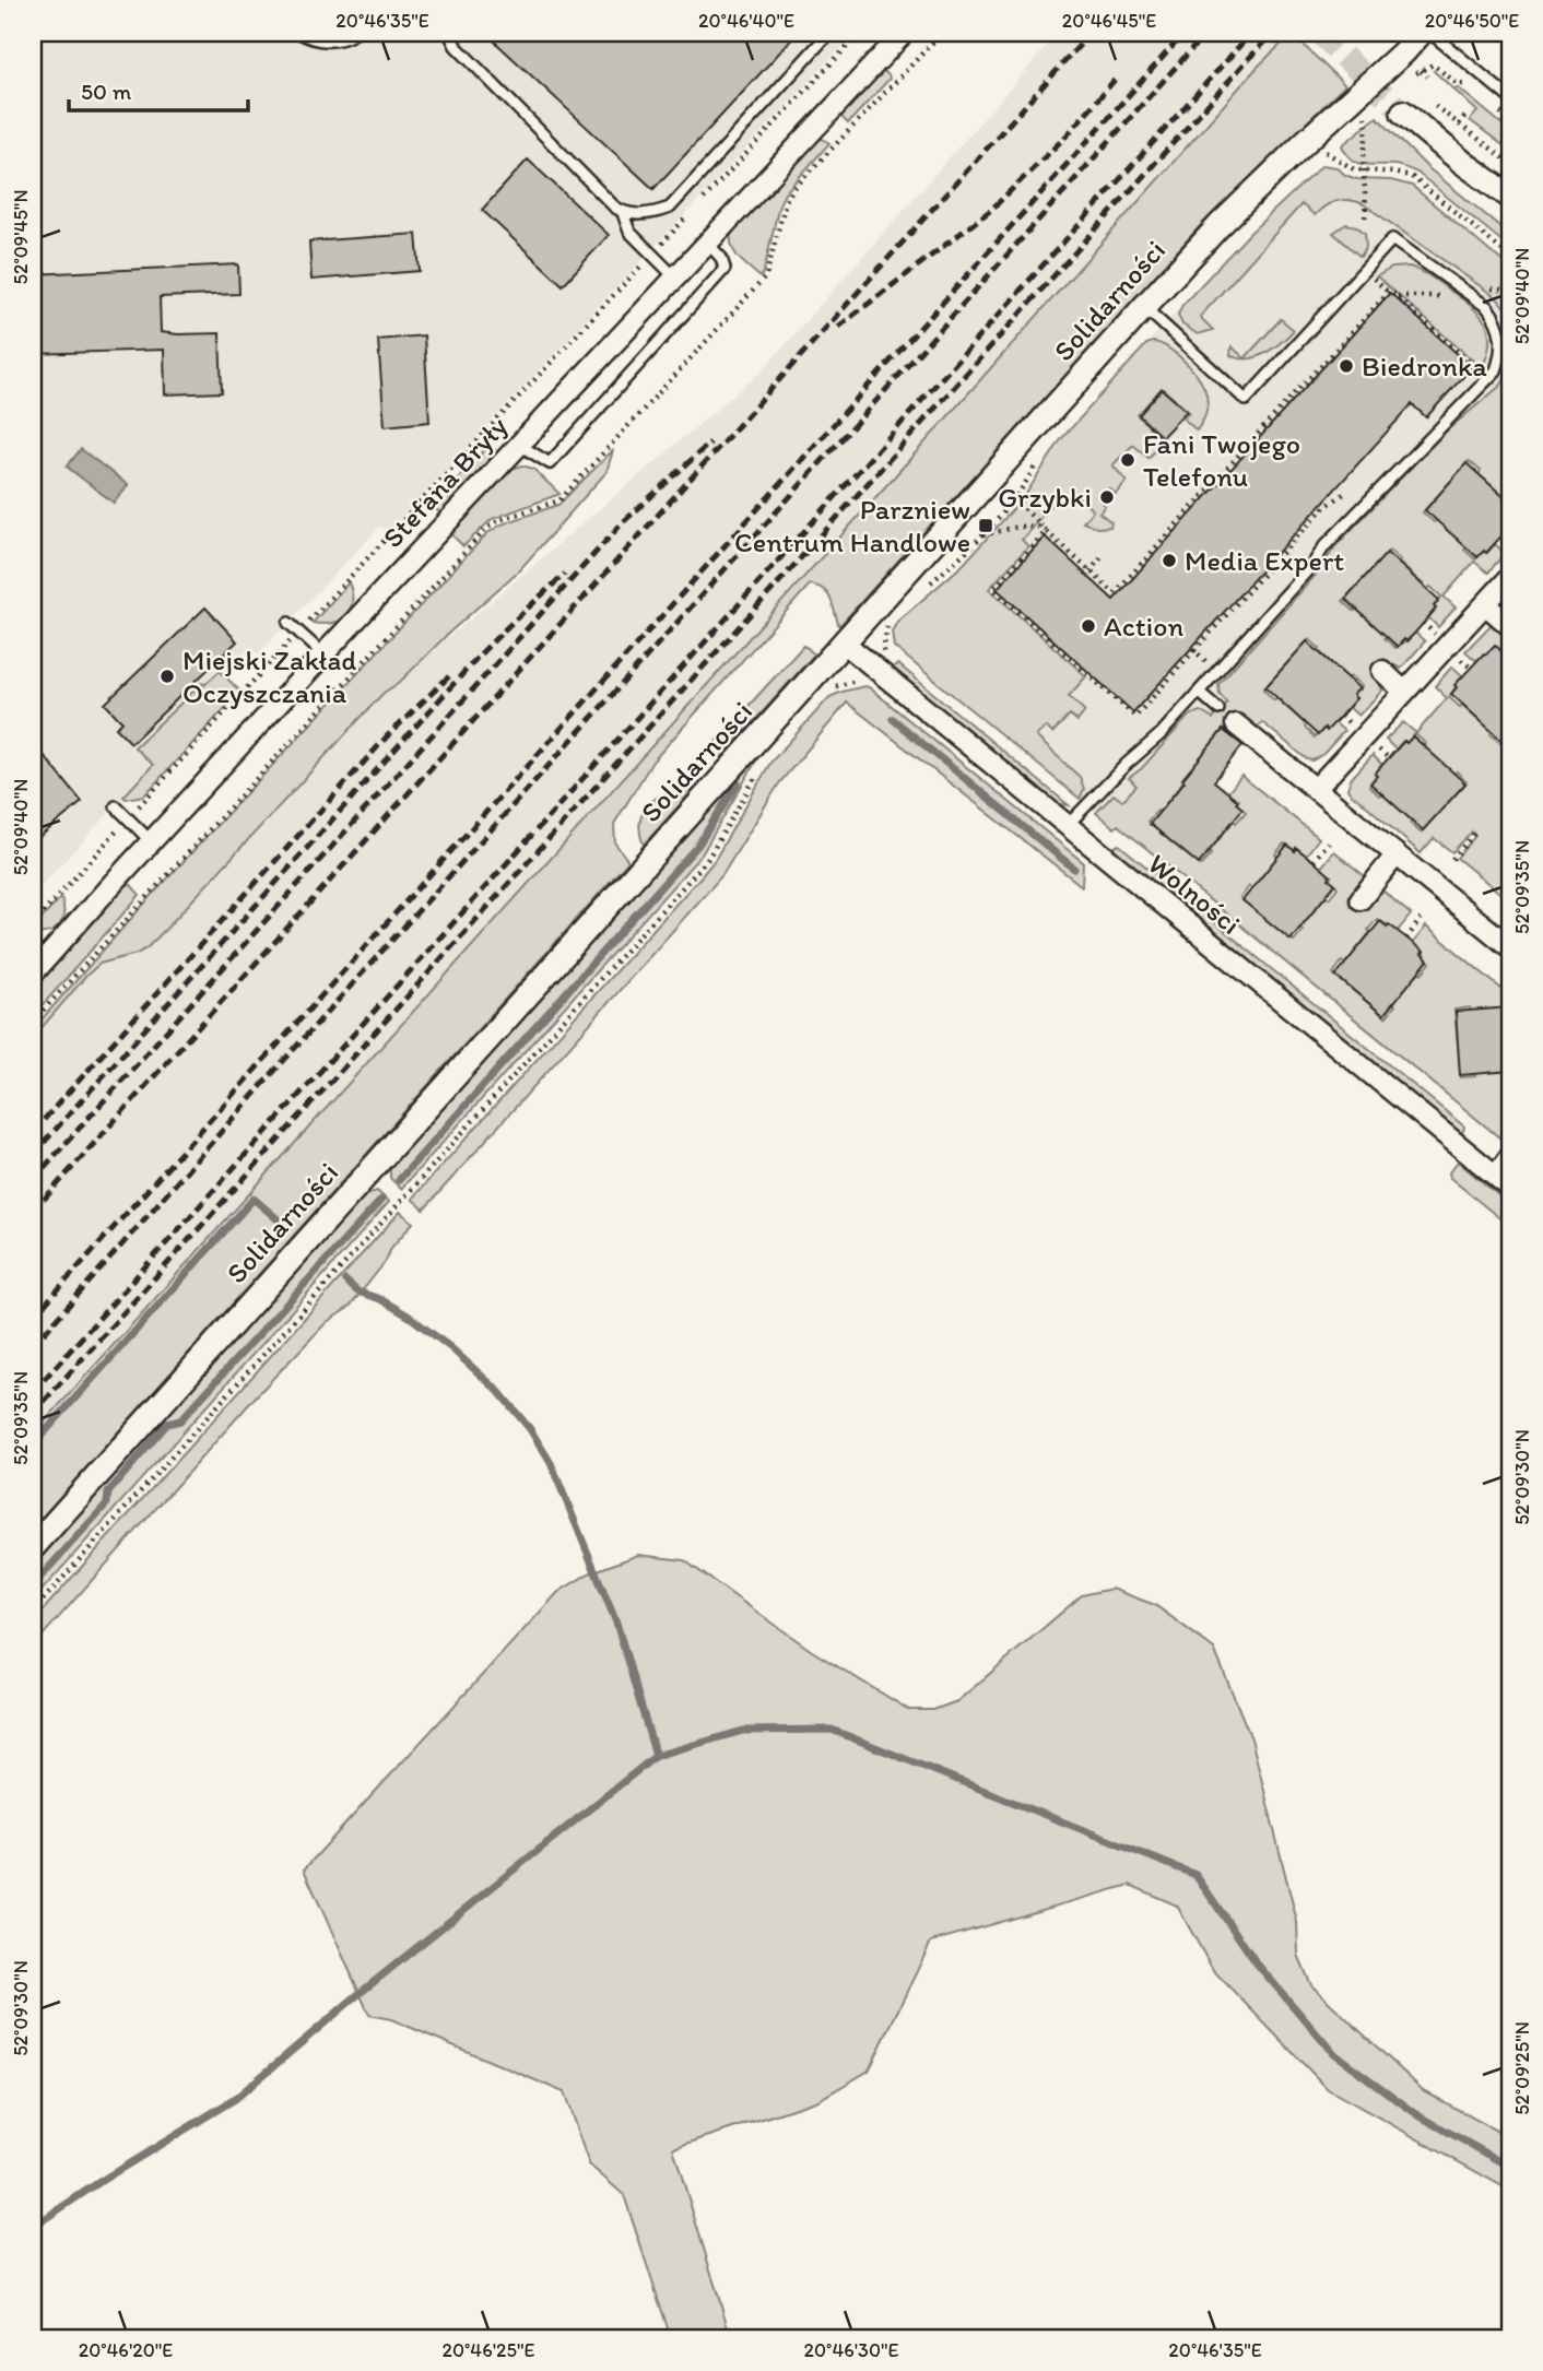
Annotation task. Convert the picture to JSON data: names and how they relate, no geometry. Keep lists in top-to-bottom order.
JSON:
{
  "streets": {
    "street": ["Solidarności", "Stefana Bryły", "Wolności"]
  },
  "crossings": [
    ["Solidarności", "Wolności"]
  ],
  "places": {
    "other": [
      "Biedronka",
      "Fani Twojego Telefonu",
      "Grzybki",
      "Media Expert",
      "Action",
      "Miejski Zakład Oczyszczania"
    ],
    "transit": ["Parzniew Centrum Handlowe"]
  },
  "scale_bar": "50 m",
  "coordinates": [
    "20°46'35\"E",
    "20°46'40\"E",
    "20°46'45\"E",
    "20°46'50\"E",
    "52°09'45\"N",
    "52°09'40\"N",
    "52°09'35\"N",
    "52°09'30\"N",
    "52°09'25\"N",
    "20°46'20\"E",
    "20°46'25\"E",
    "20°46'30\"E"
  ]
}
